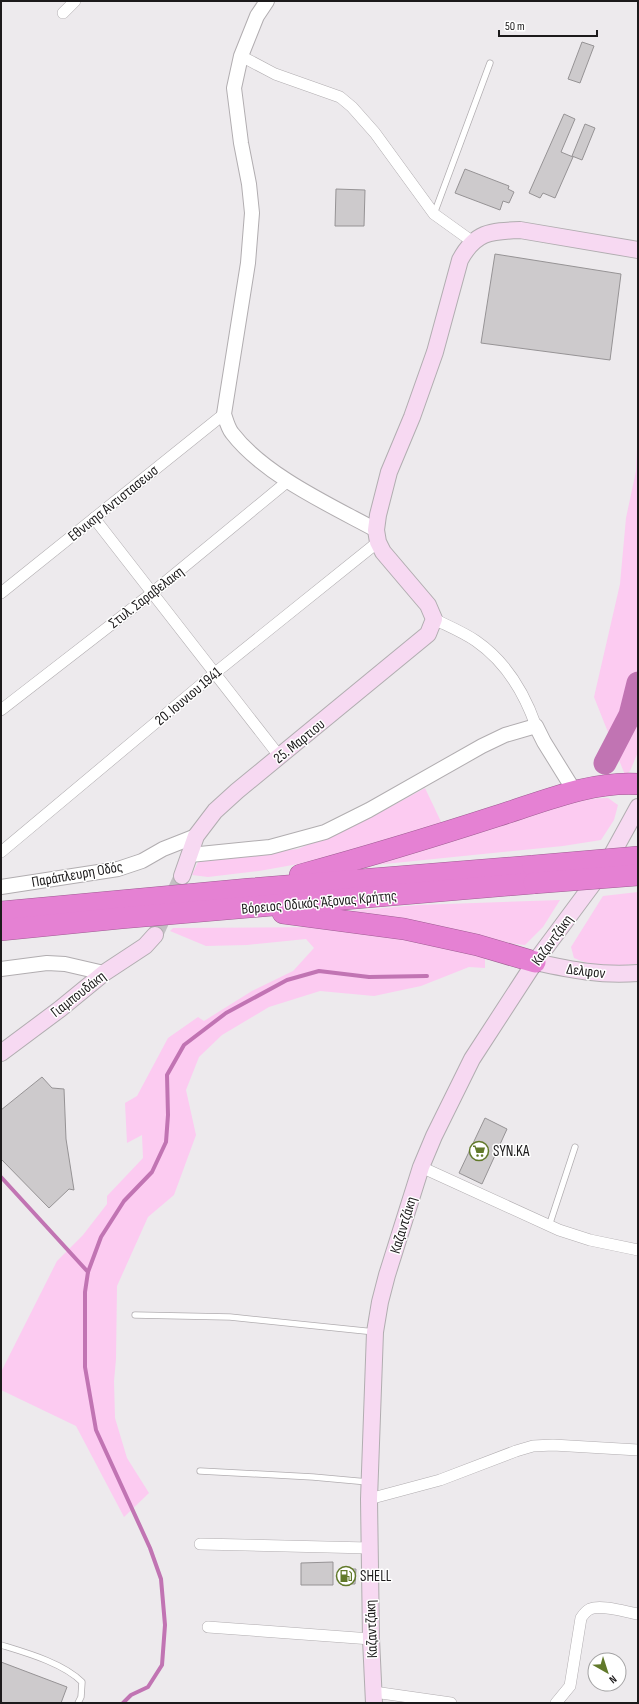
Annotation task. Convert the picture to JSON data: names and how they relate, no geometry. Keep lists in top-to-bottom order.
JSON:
{
  "streets": {
    "highway": ["Βόρειος Οδικός Άξονας Κρήτης"],
    "main road": [
      "25. Μαρτιου",
      "Καζαντζάκη",
      "Δελφον",
      "Γιαμπουδάκη"
    ],
    "street": [
      "Εθνικησ Αντιστασεωσ",
      "Στυλ. Σαραβελακη",
      "20. Ιουνιου 1941",
      "Παράπλευρη Οδός"
    ]
  },
  "crossings": [
    ["25. Μαρτιου", "Παράπλευρη Οδός"],
    ["Καζαντζάκη", "Δελφον"]
  ],
  "places": {
    "supermarket": ["SYN.KA"],
    "fuel station": ["SHELL"]
  },
  "scale_bar": "50 m",
  "north": "bottom right"
}
